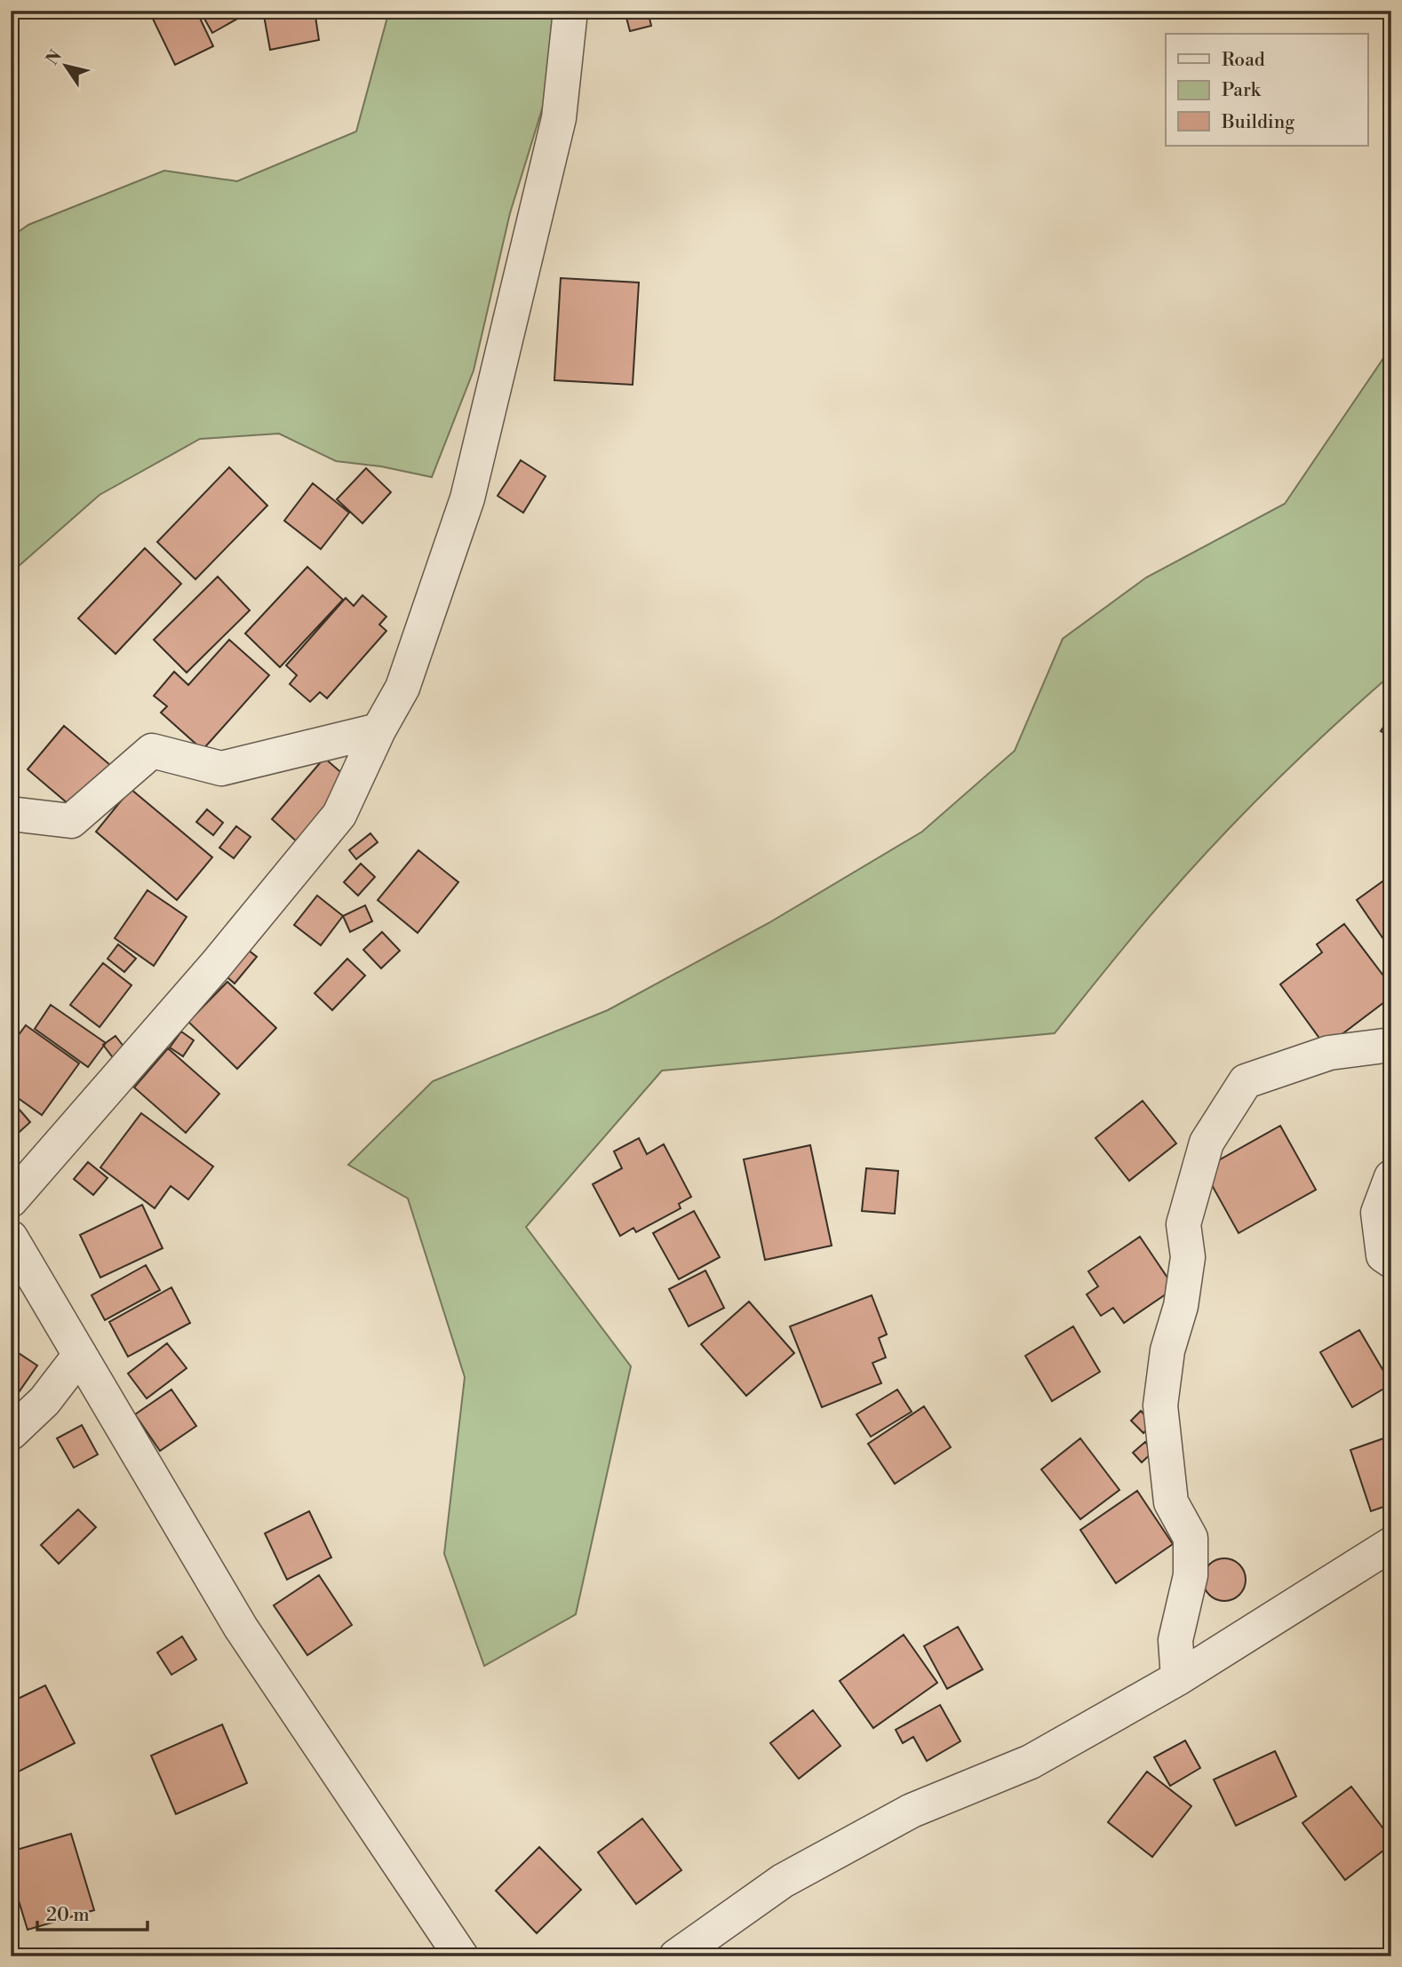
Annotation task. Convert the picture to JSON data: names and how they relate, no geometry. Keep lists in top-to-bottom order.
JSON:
{
  "legend": ["Road", "Park", "Building"],
  "scale_bar": "20 m",
  "north": "top left"
}
